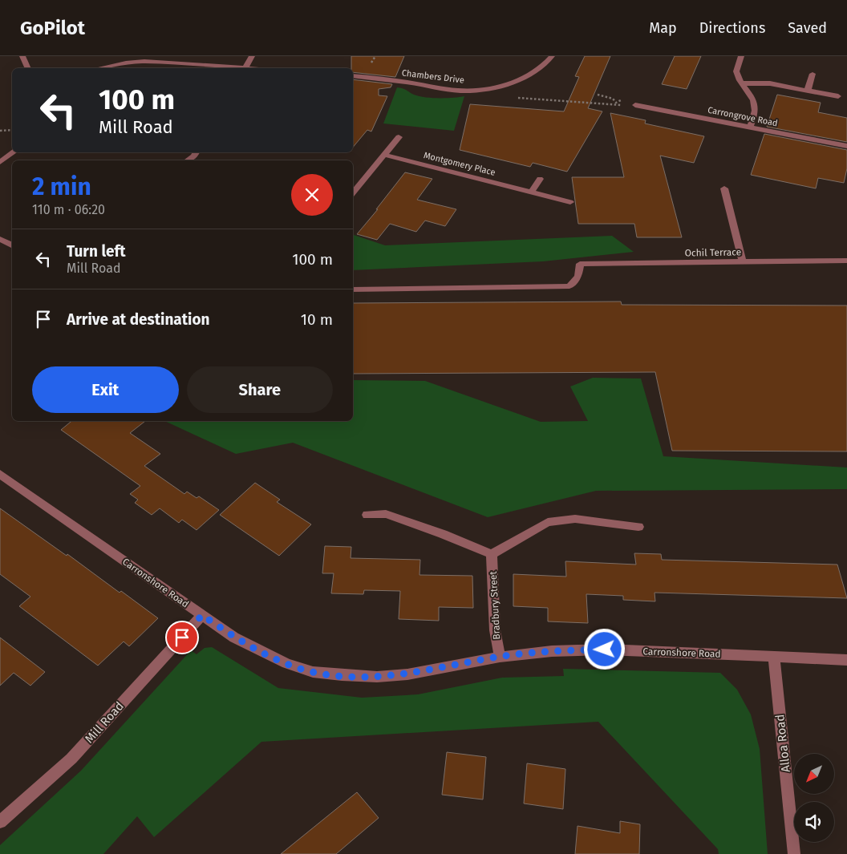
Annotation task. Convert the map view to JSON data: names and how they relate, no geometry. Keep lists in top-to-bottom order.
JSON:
{
  "streets": {
    "street": [
      "Chambers Drive",
      "Carrongrove Road",
      "Montgomery Place",
      "Ochil Terrace",
      "Carronshore Road",
      "Bradbury Street",
      "Mill Road",
      "Alloa Road"
    ]
  },
  "crossings": [
    ["Carronshore Road", "Bradbury Street"],
    ["Carronshore Road", "Mill Road"],
    ["Carronshore Road", "Alloa Road"]
  ],
  "north": "bottom left",
  "page": {
    "header": "GoPilot",
    "nav": ["Map", "Directions", "Saved"],
    "turn": ["100 m", "Mill Road"],
    "heading": ["2 min", "110 m · 06:20"],
    "list": [
      {
        "name": "Turn left",
        "note": "Mill Road",
        "value": "100 m"
      },
      {
        "name": "Arrive at destination",
        "value": "10 m"
      }
    ],
    "buttons": ["Exit", "Share"]
  }
}
